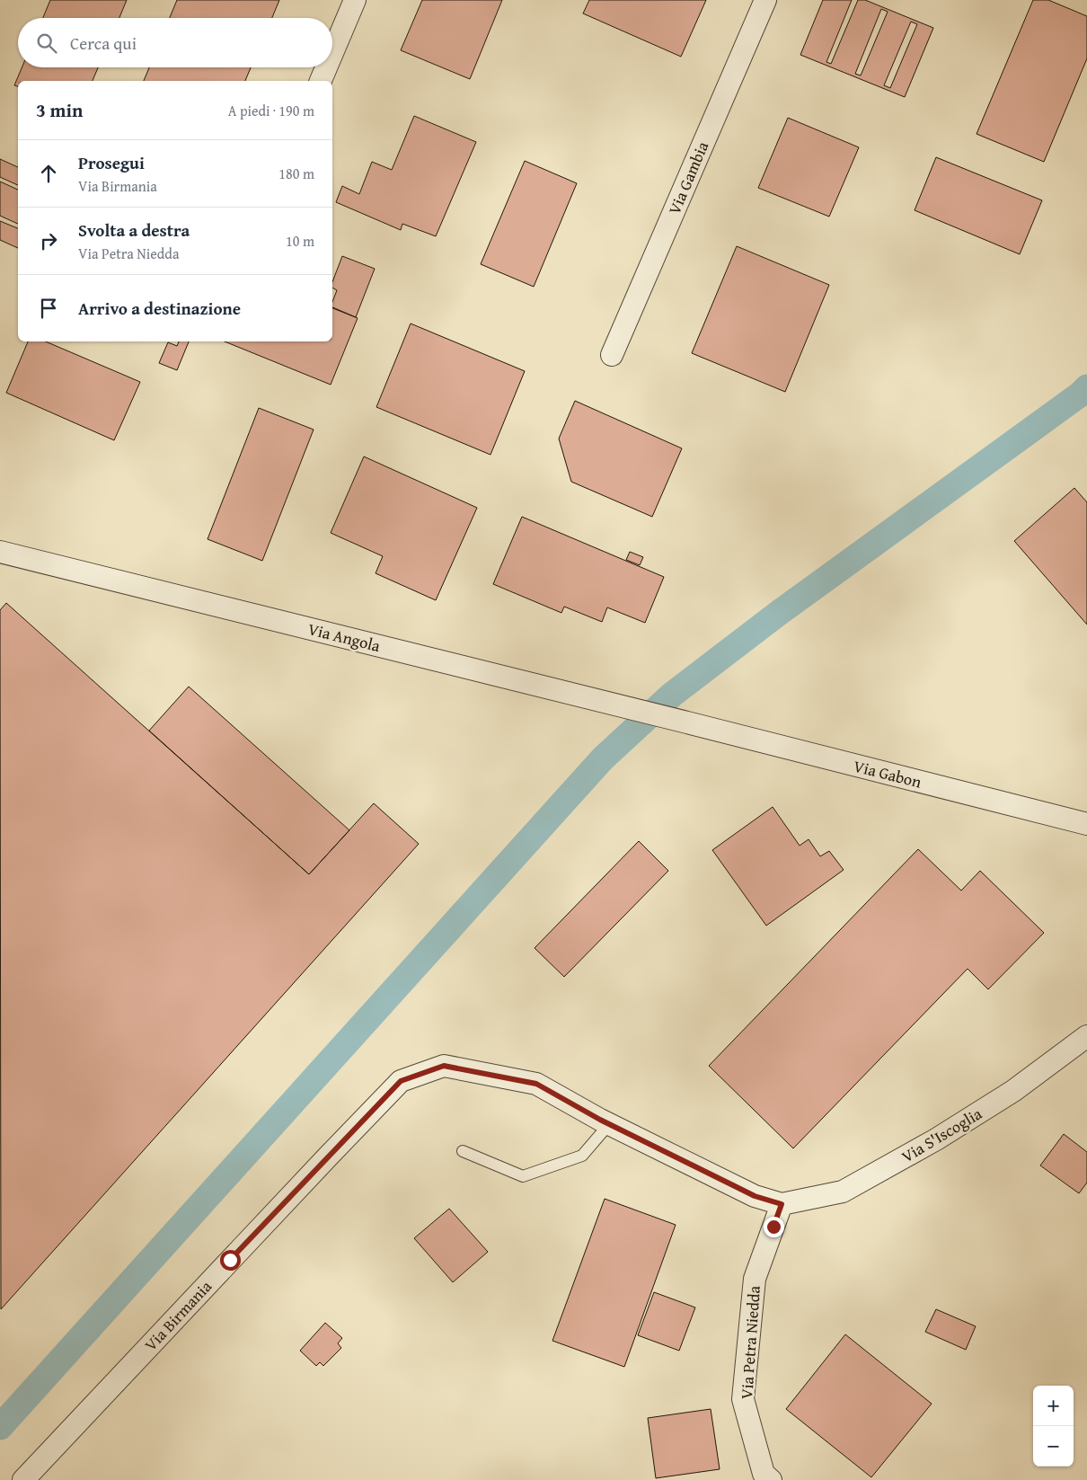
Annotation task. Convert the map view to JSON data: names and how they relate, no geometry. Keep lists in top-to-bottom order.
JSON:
{
  "streets": {
    "street": [
      "Via Gambia",
      "Via Angola",
      "Via Gabon",
      "Via S'Iscoglia",
      "Via Birmania",
      "Via Petra Niedda"
    ]
  },
  "crossings": [
    ["Via Angola", "Via Gabon"],
    ["Via S'Iscoglia", "Via Birmania"],
    ["Via S'Iscoglia", "Via Petra Niedda"],
    ["Via Birmania", "Via Petra Niedda"]
  ],
  "page": {
    "search": "Cerca qui",
    "heading": ["3 min", "A piedi · 190 m"],
    "list": [
      ["Prosegui", "Via Birmania", "180 m"],
      ["Svolta a destra", "Via Petra Niedda", "10 m"],
      "Arrivo a destinazione"
    ],
    "map_buttons": ["+", "−"]
  }
}
